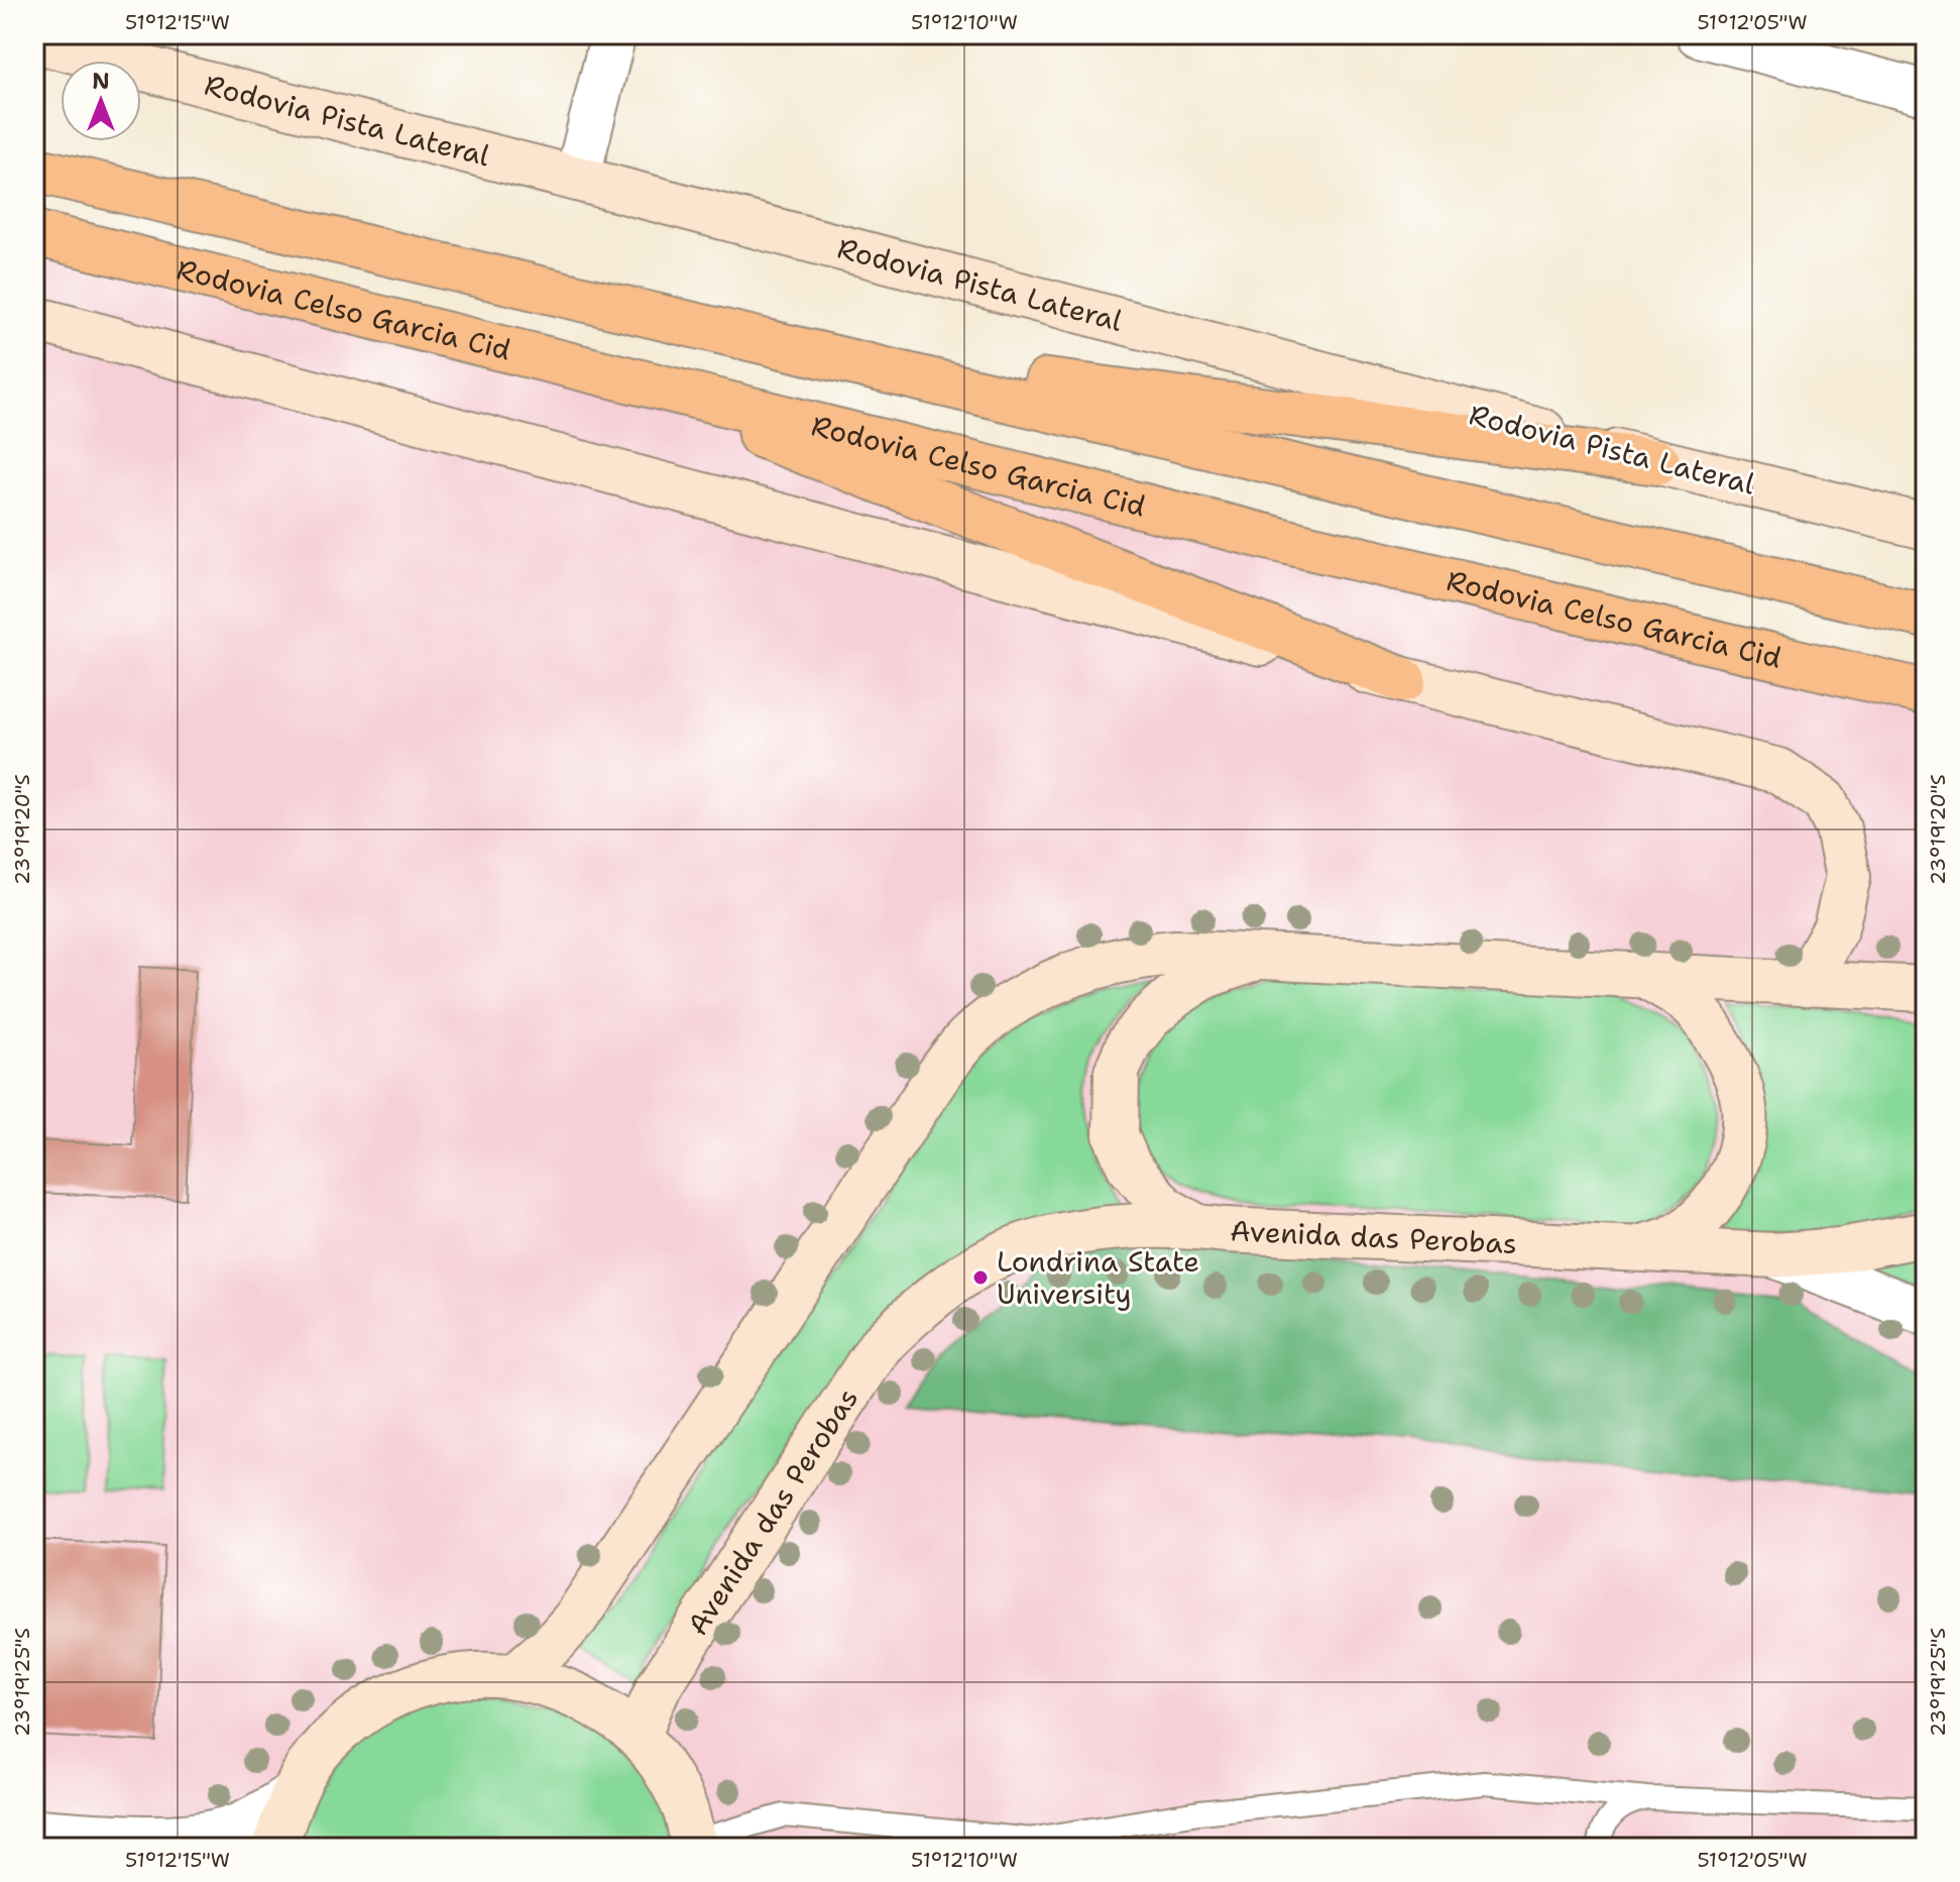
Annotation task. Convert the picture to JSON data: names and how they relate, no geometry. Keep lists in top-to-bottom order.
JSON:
{
  "streets": {
    "highway": ["Rodovia Celso Garcia Cid"],
    "street": ["Rodovia Pista Lateral", "Avenida das Perobas"]
  },
  "places": ["Londrina State University"],
  "north": "top",
  "coordinates": [
    "51°12'15\"W",
    "51°12'10\"W",
    "51°12'05\"W",
    "23°19'20\"S",
    "23°19'25\"S"
  ]
}
